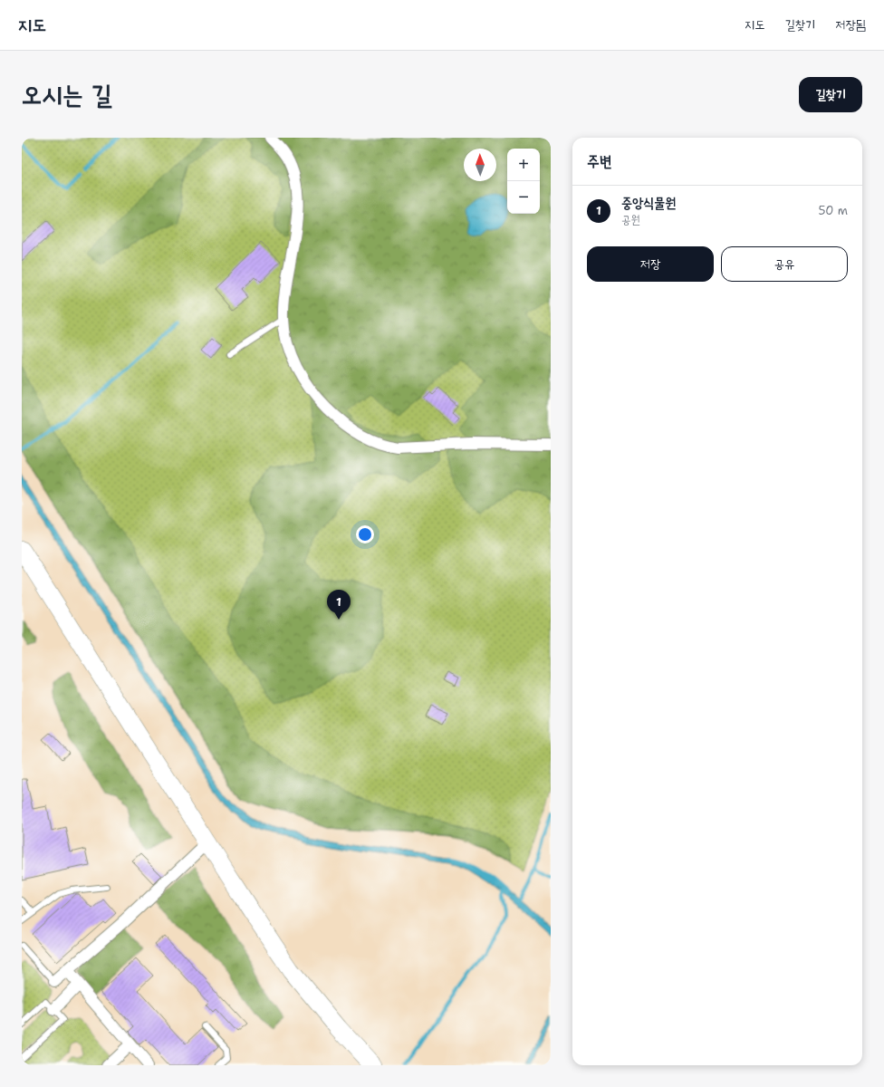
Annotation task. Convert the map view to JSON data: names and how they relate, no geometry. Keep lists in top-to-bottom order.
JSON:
{
  "north": "top",
  "page": {
    "header": "지도",
    "nav": ["지도", "길찾기", "저장됨"],
    "title": "오시는 길",
    "buttons": [
      "길찾기",
      ["저장", "공유"]
    ],
    "heading": "주변",
    "map_buttons": ["+", "−"],
    "list": [
      {
        "mark": "1",
        "name": "중앙식물원",
        "note": "공원",
        "value": "50 m"
      }
    ],
    "pins": "1"
  }
}
